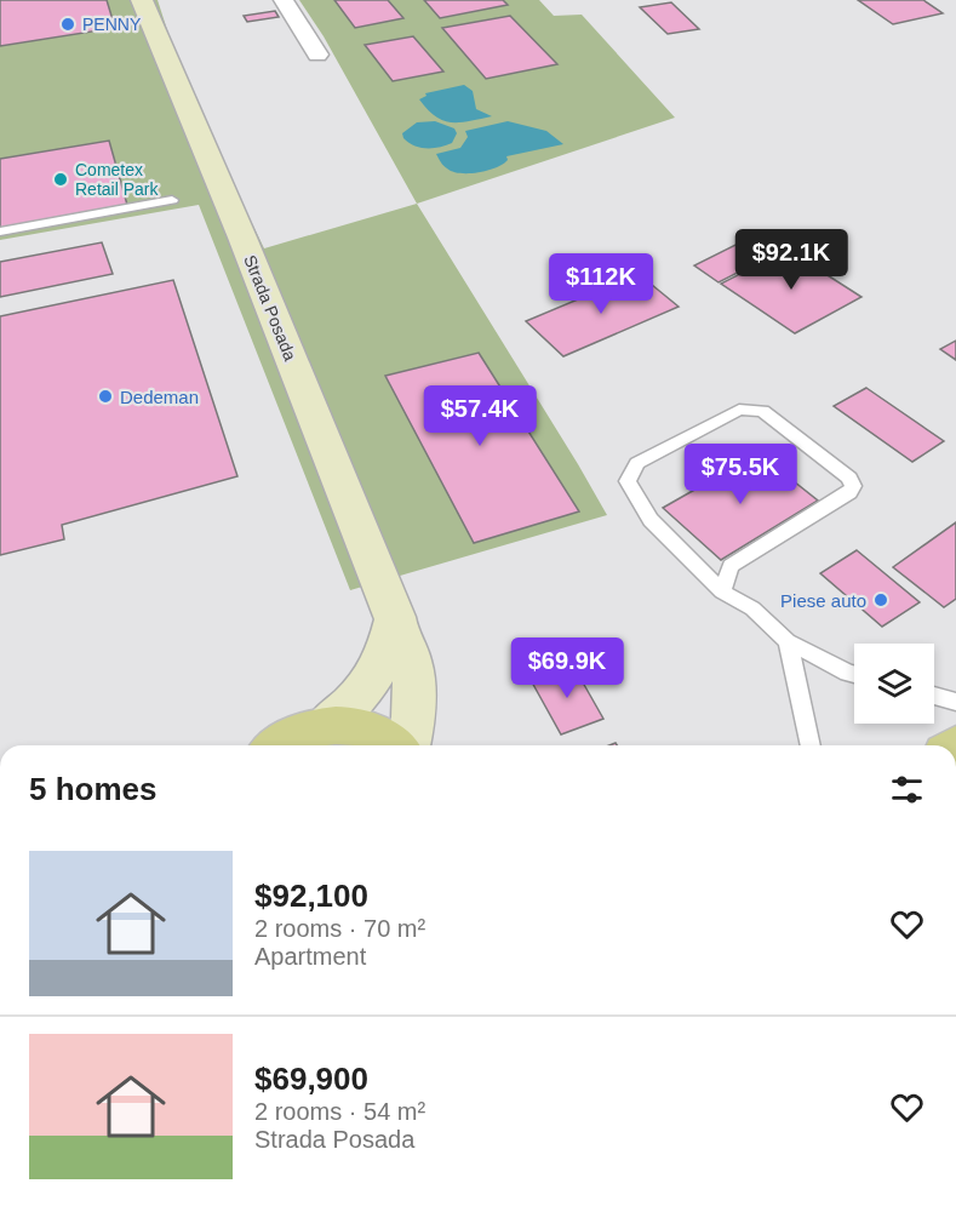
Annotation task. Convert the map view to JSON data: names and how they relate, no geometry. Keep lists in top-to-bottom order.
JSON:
{
  "streets": {
    "street": ["Strada Posada"]
  },
  "places": [
    "PENNY",
    "Cometex Retail Park",
    "Dedeman",
    "Piese auto"
  ],
  "page": {
    "price": [
      "$92.1K",
      "$112K",
      "$57.4K",
      "$75.5K",
      "$69.9K"
    ],
    "heading": "5 homes",
    "list": [
      {
        "name": "$92,100",
        "note": "2 rooms · 70 m² · Apartment"
      },
      {
        "name": "$69,900",
        "note": "2 rooms · 54 m² · Strada Posada"
      }
    ]
  }
}
